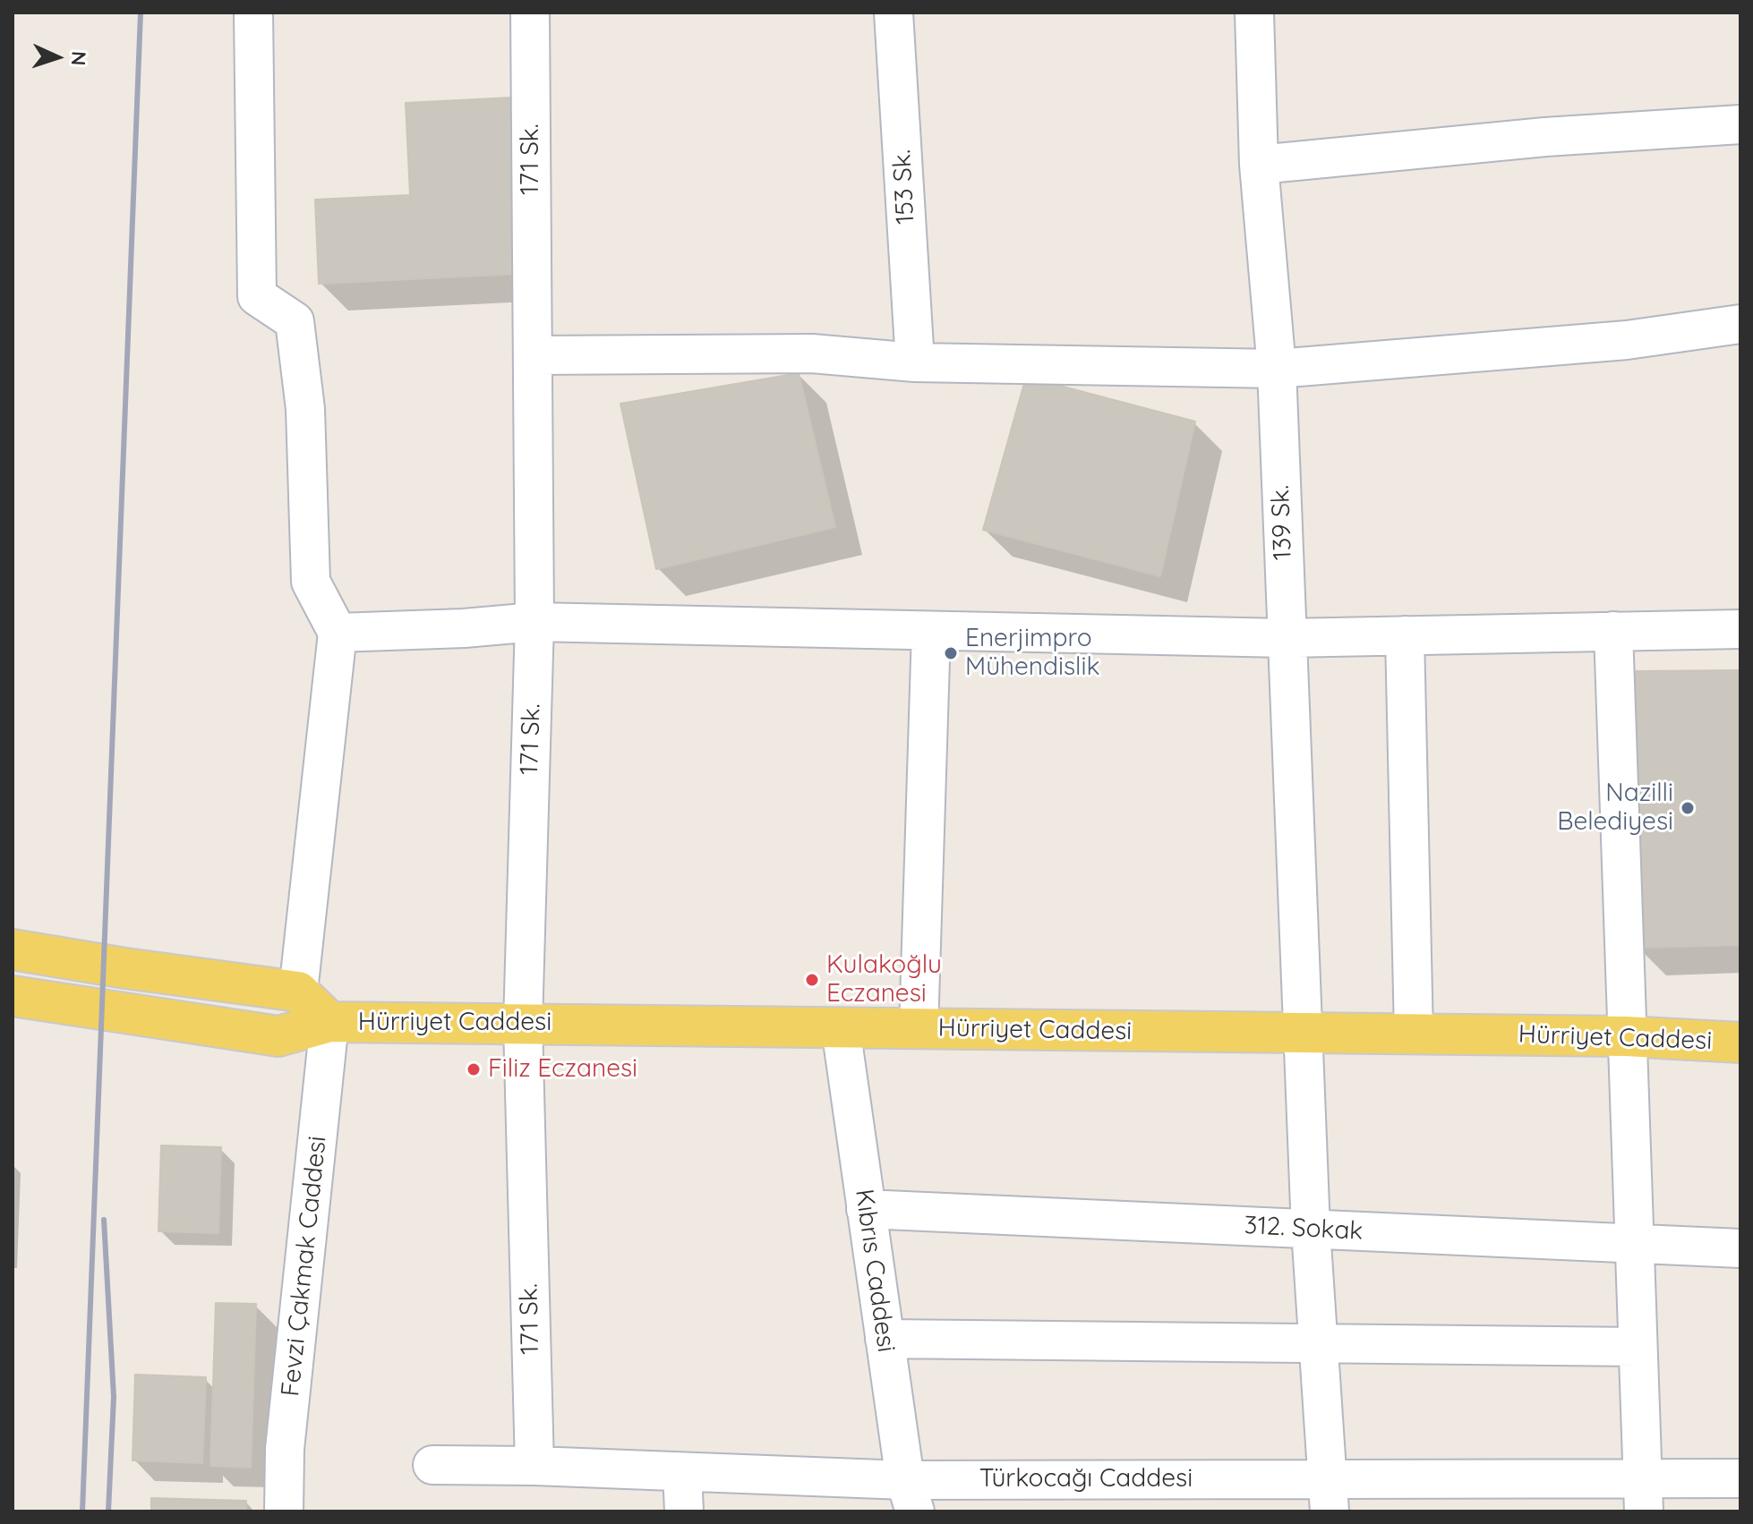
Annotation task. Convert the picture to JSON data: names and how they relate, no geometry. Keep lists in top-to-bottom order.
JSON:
{
  "streets": {
    "main road": ["Hürriyet Caddesi"],
    "street": [
      "171 Sk.",
      "153 Sk.",
      "139 Sk.",
      "312. Sokak",
      "Fevzi Çakmak Caddesi",
      "Kıbrıs Caddesi",
      "Türkocağı Caddesi"
    ]
  },
  "crossings": [
    ["171 Sk.", "Hürriyet Caddesi"],
    ["171 Sk.", "Türkocağı Caddesi"],
    ["139 Sk.", "Hürriyet Caddesi"],
    ["139 Sk.", "312. Sokak"],
    ["139 Sk.", "Türkocağı Caddesi"],
    ["Hürriyet Caddesi", "Fevzi Çakmak Caddesi"],
    ["Hürriyet Caddesi", "Kıbrıs Caddesi"],
    ["312. Sokak", "Kıbrıs Caddesi"],
    ["Kıbrıs Caddesi", "Türkocağı Caddesi"]
  ],
  "places": [
    "Enerjimpro Mühendislik",
    "Nazilli Belediyesi",
    "Kulakoğlu Eczanesi",
    "Filiz Eczanesi"
  ],
  "north": "right"
}
